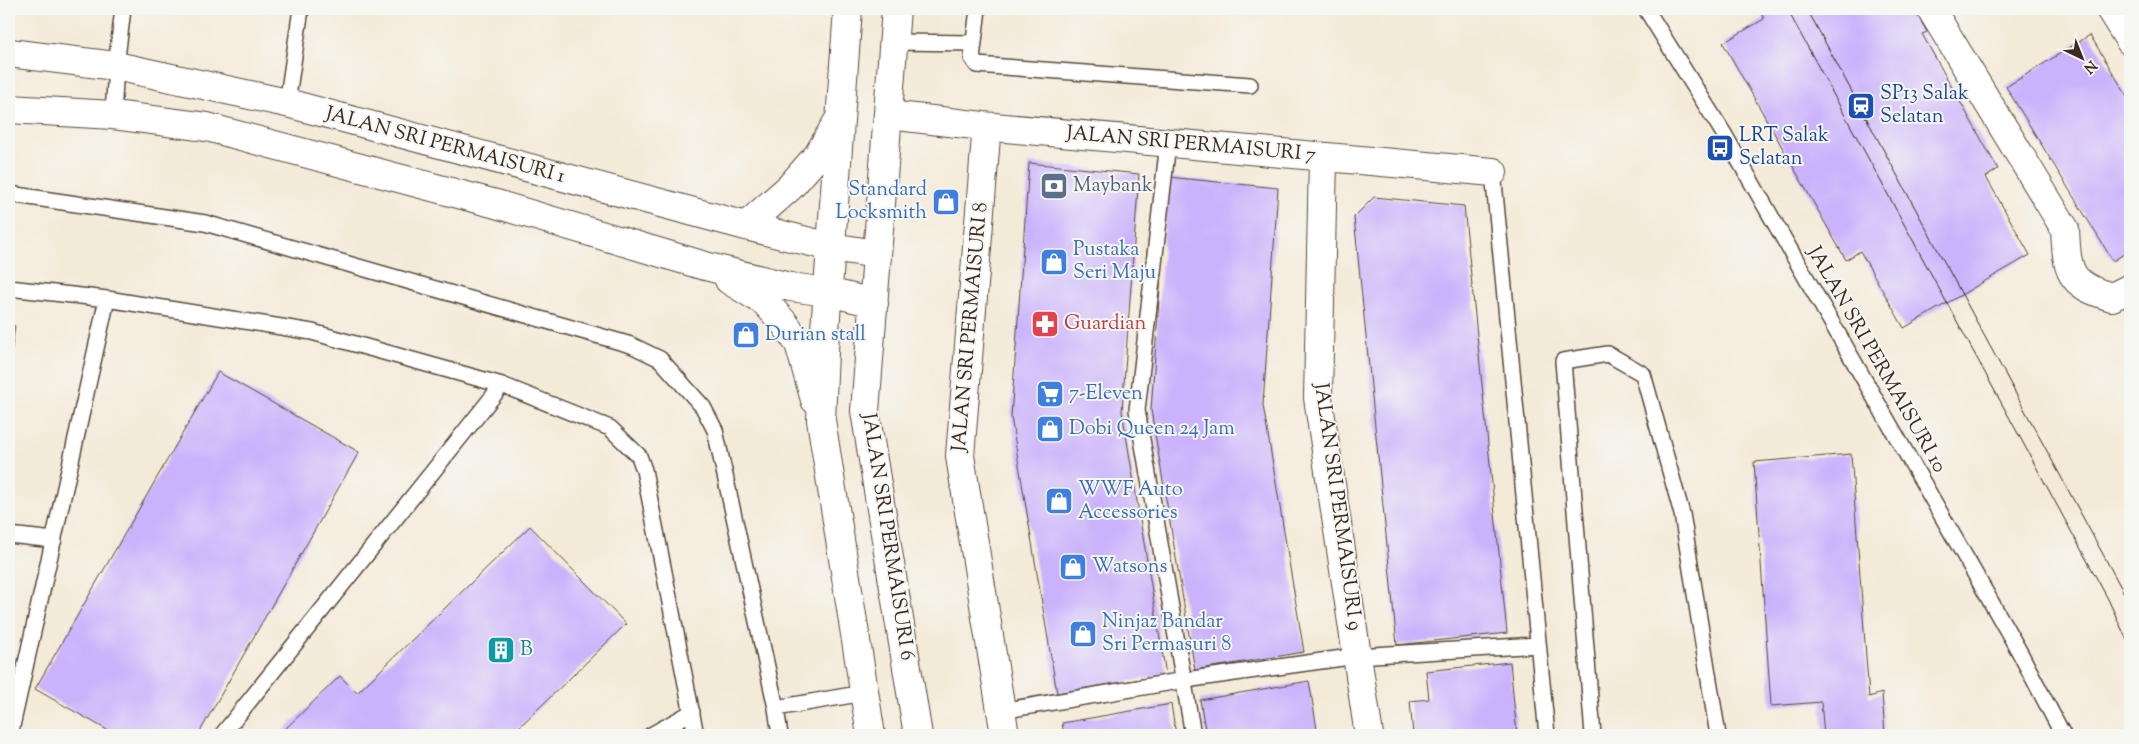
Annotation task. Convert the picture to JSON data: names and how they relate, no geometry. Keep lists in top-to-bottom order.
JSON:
{
  "streets": {
    "street": [
      "JALAN SRI PERMAISURI 7",
      "JALAN SRI PERMAISURI 1",
      "JALAN SRI PERMAISURI 8",
      "JALAN SRI PERMAISURI 9",
      "JALAN SRI PERMAISURI 6"
    ],
    "lane": ["JALAN SRI PERMAISURI 10"]
  },
  "crossings": [
    ["JALAN SRI PERMAISURI 7", "JALAN SRI PERMAISURI 8"],
    ["JALAN SRI PERMAISURI 7", "JALAN SRI PERMAISURI 9"],
    ["JALAN SRI PERMAISURI 7", "JALAN SRI PERMAISURI 6"],
    ["JALAN SRI PERMAISURI 1", "JALAN SRI PERMAISURI 6"]
  ],
  "places": {
    "station": ["SP13 Salak Selatan"],
    "bus stop": ["LRT Salak Selatan"],
    "bank": ["Maybank"],
    "shop": [
      "Standard Locksmith",
      "Pustaka Seri Maju",
      "Durian stall",
      "Dobi Queen 24 Jam",
      "WWF Auto Accessories",
      "Watsons",
      "Ninjaz Bandar Sri Permasuri 8"
    ],
    "pharmacy": ["Guardian"],
    "supermarket": ["7-Eleven"],
    "building": ["B"]
  },
  "north": "bottom right"
}
